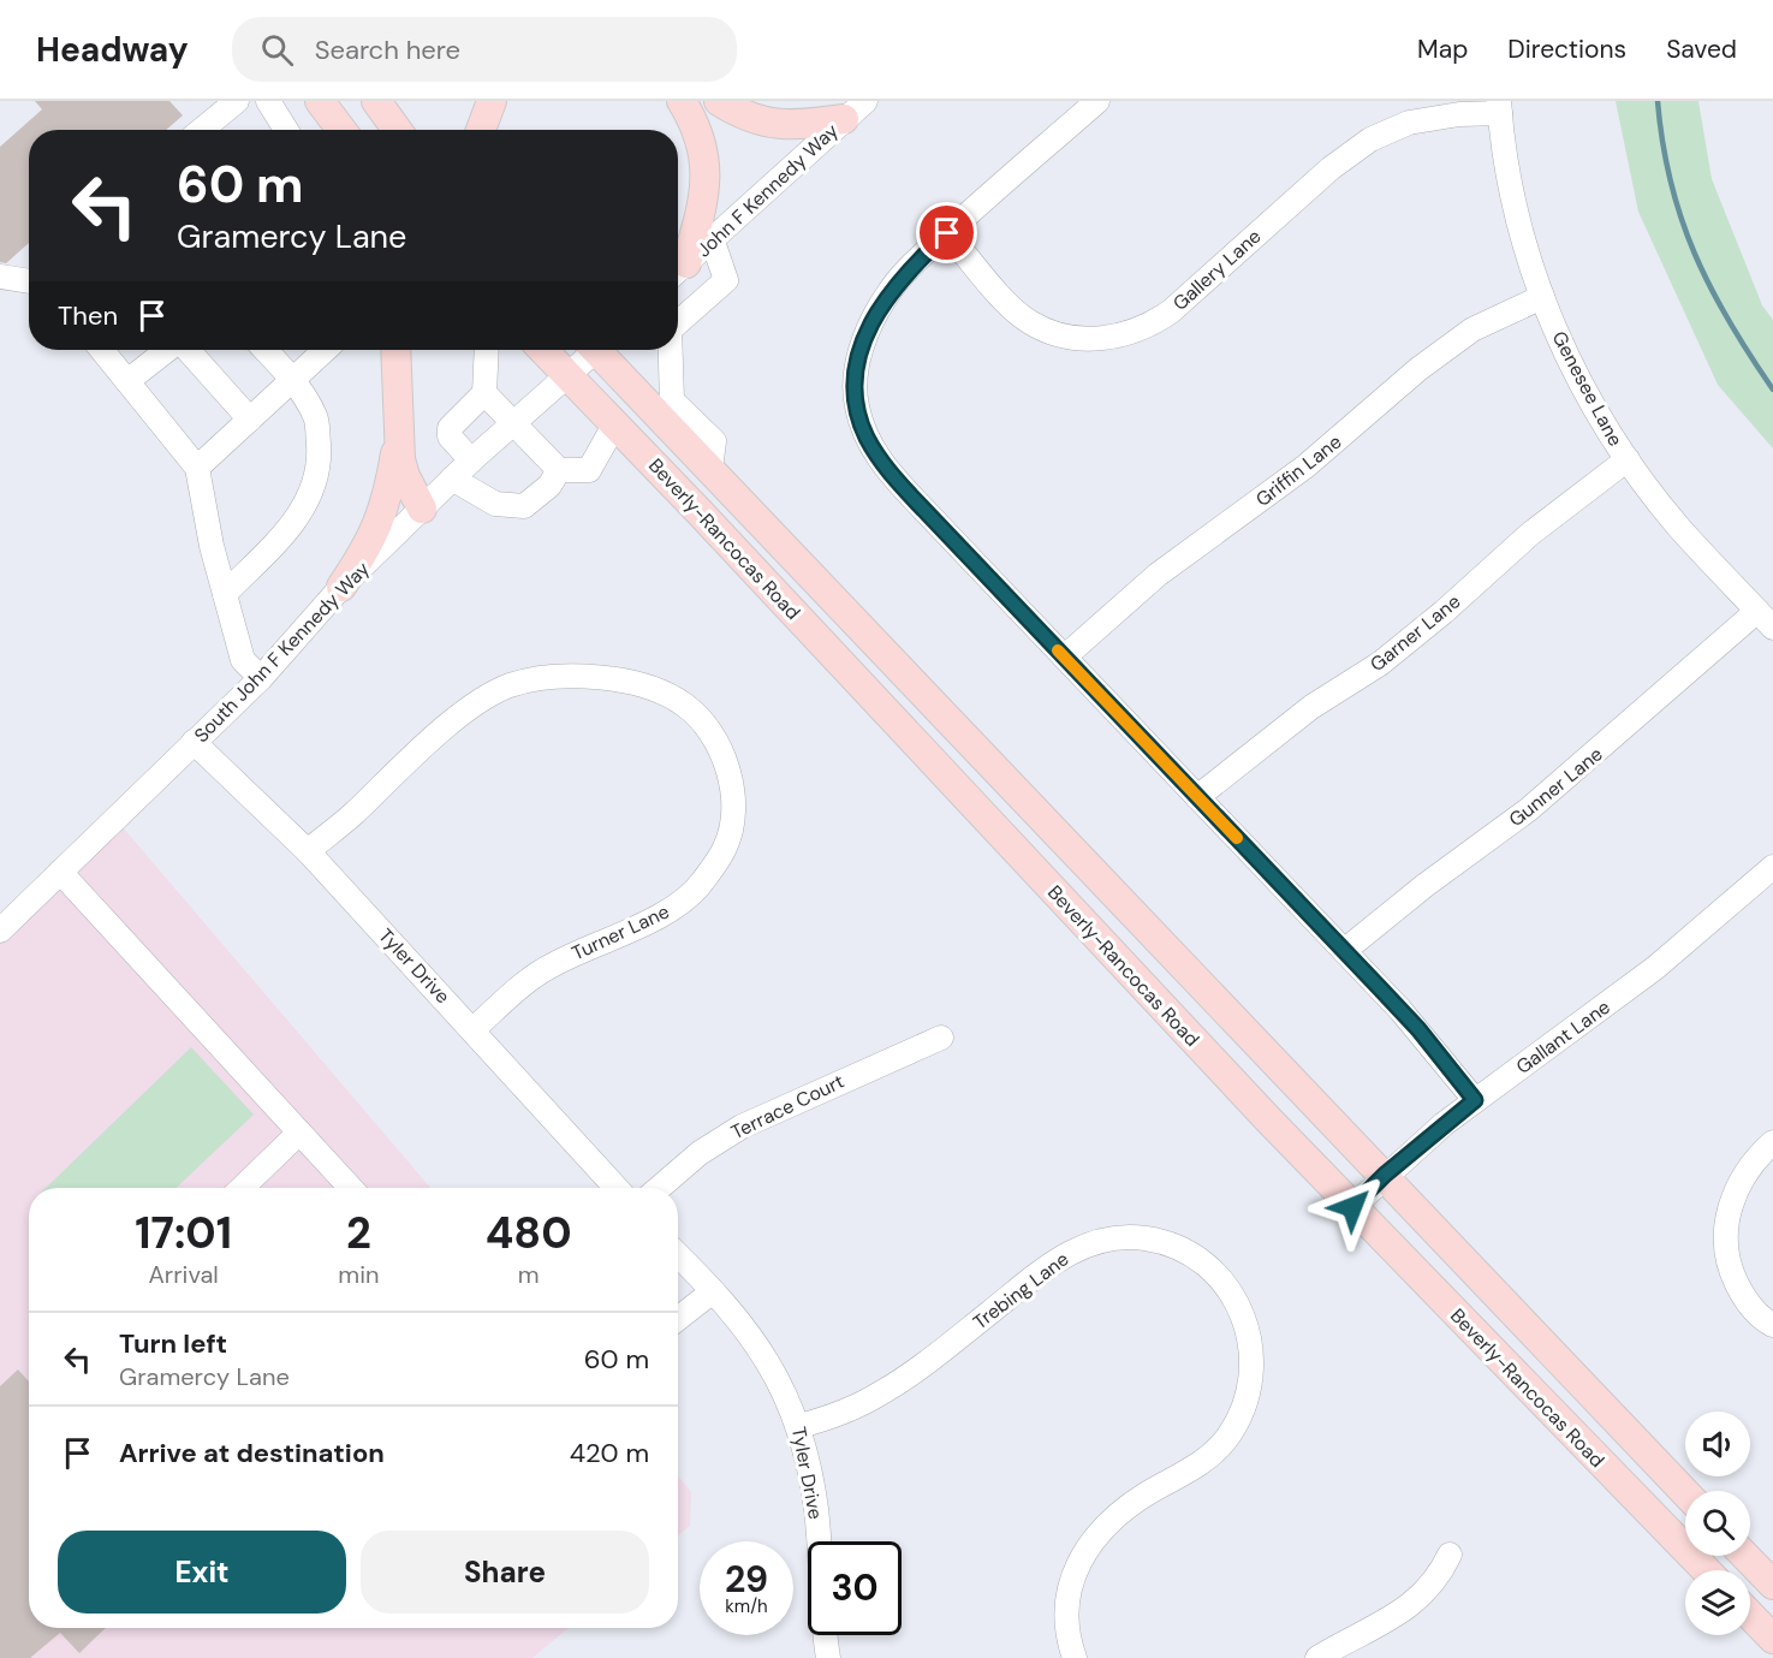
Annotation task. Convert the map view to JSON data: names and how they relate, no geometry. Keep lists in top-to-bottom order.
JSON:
{
  "streets": {
    "main road": ["Beverly-Rancocas Road"],
    "street": [
      "John F Kennedy Way",
      "Gallery Lane",
      "Genesee Lane",
      "Griffin Lane",
      "Garner Lane",
      "South John F Kennedy Way",
      "Gunner Lane",
      "Turner Lane",
      "Tyler Drive",
      "Gallant Lane",
      "Terrace Court",
      "Trebing Lane"
    ]
  },
  "crossings": [
    ["Gallery Lane", "Genesee Lane"],
    ["Genesee Lane", "Griffin Lane"],
    ["Genesee Lane", "Garner Lane"],
    ["Genesee Lane", "Gunner Lane"],
    ["Beverly-Rancocas Road", "South John F Kennedy Way"],
    ["Beverly-Rancocas Road", "Gallant Lane"],
    ["South John F Kennedy Way", "Tyler Drive"],
    ["Turner Lane", "Tyler Drive"],
    ["Tyler Drive", "Trebing Lane"]
  ],
  "page": {
    "header": "Headway",
    "search": "Search here",
    "nav": ["Map", "Directions", "Saved"],
    "turn": ["60 m", "Gramercy Lane"],
    "then": "Then",
    "eta": [
      "17:01",
      "Arrival",
      "2",
      "min",
      "480",
      "m"
    ],
    "list": [
      {
        "name": "Turn left",
        "note": "Gramercy Lane",
        "value": "60 m"
      },
      {
        "name": "Arrive at destination",
        "value": "420 m"
      }
    ],
    "buttons": ["Exit", "Share"],
    "speed": "29 km/h",
    "limit": "30"
  }
}
